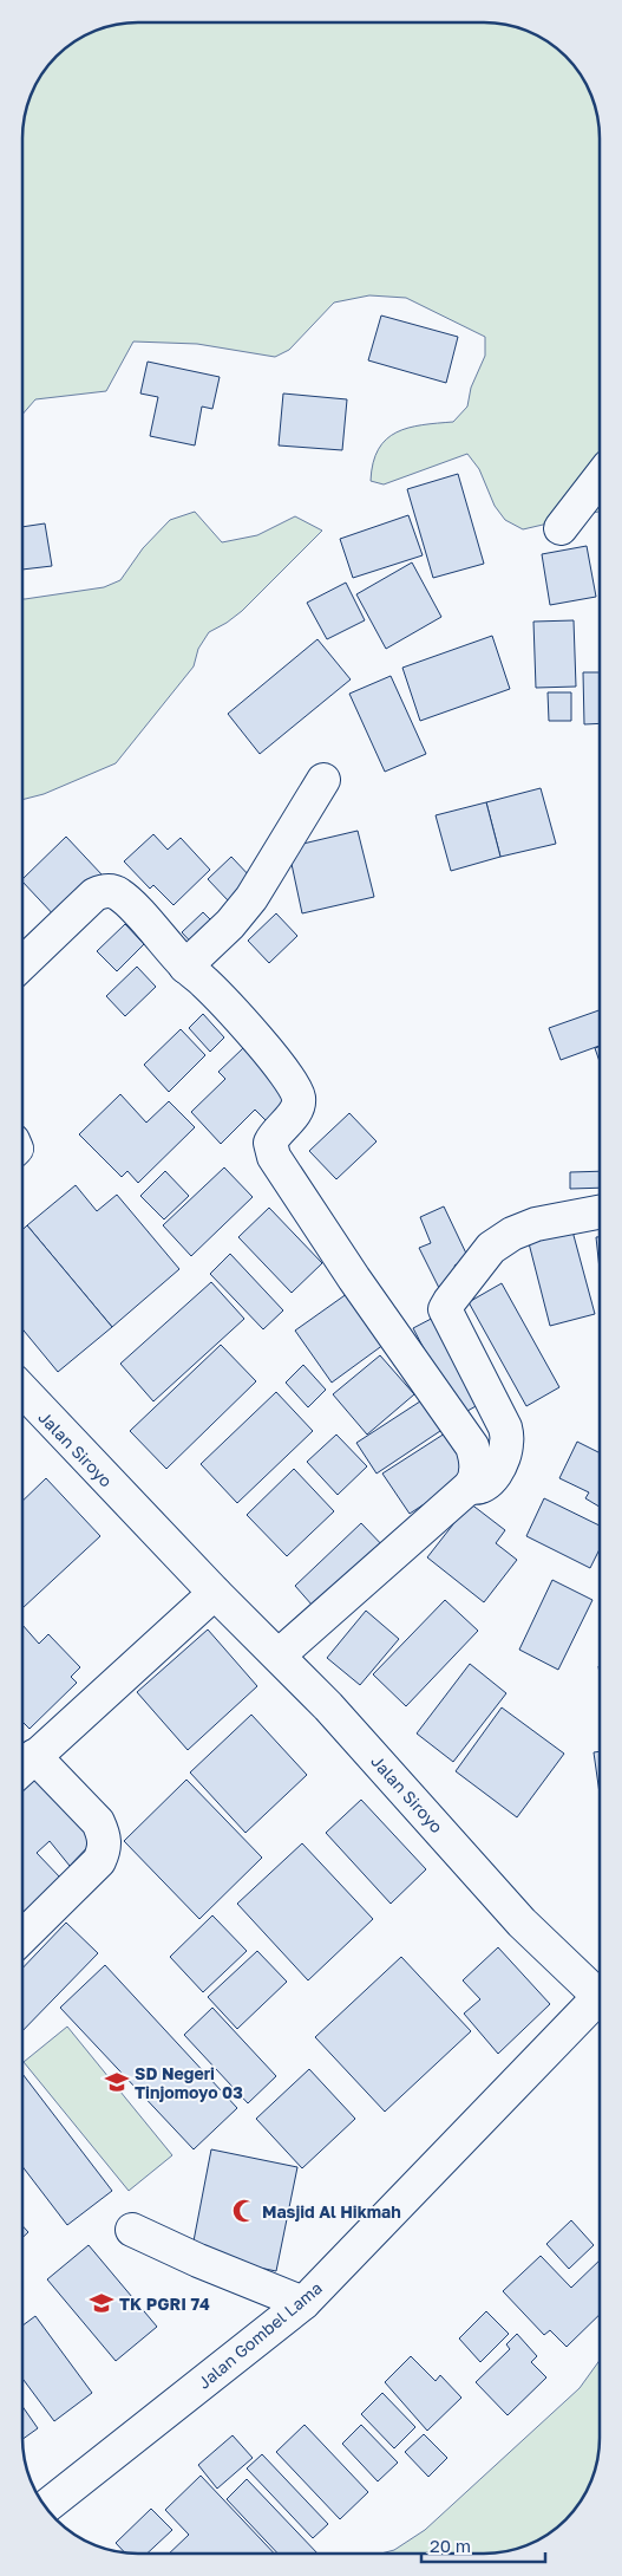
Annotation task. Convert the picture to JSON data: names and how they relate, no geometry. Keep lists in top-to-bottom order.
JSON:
{
  "streets": {
    "main road": ["Jalan Siroyo", "Jalan Gombel Lama"]
  },
  "places": {
    "school or university": ["SD Negeri Tinjomoyo 03", "TK PGRI 74"],
    "mosque": ["Masjid Al Hikmah"]
  },
  "scale_bar": "20 m"
}
